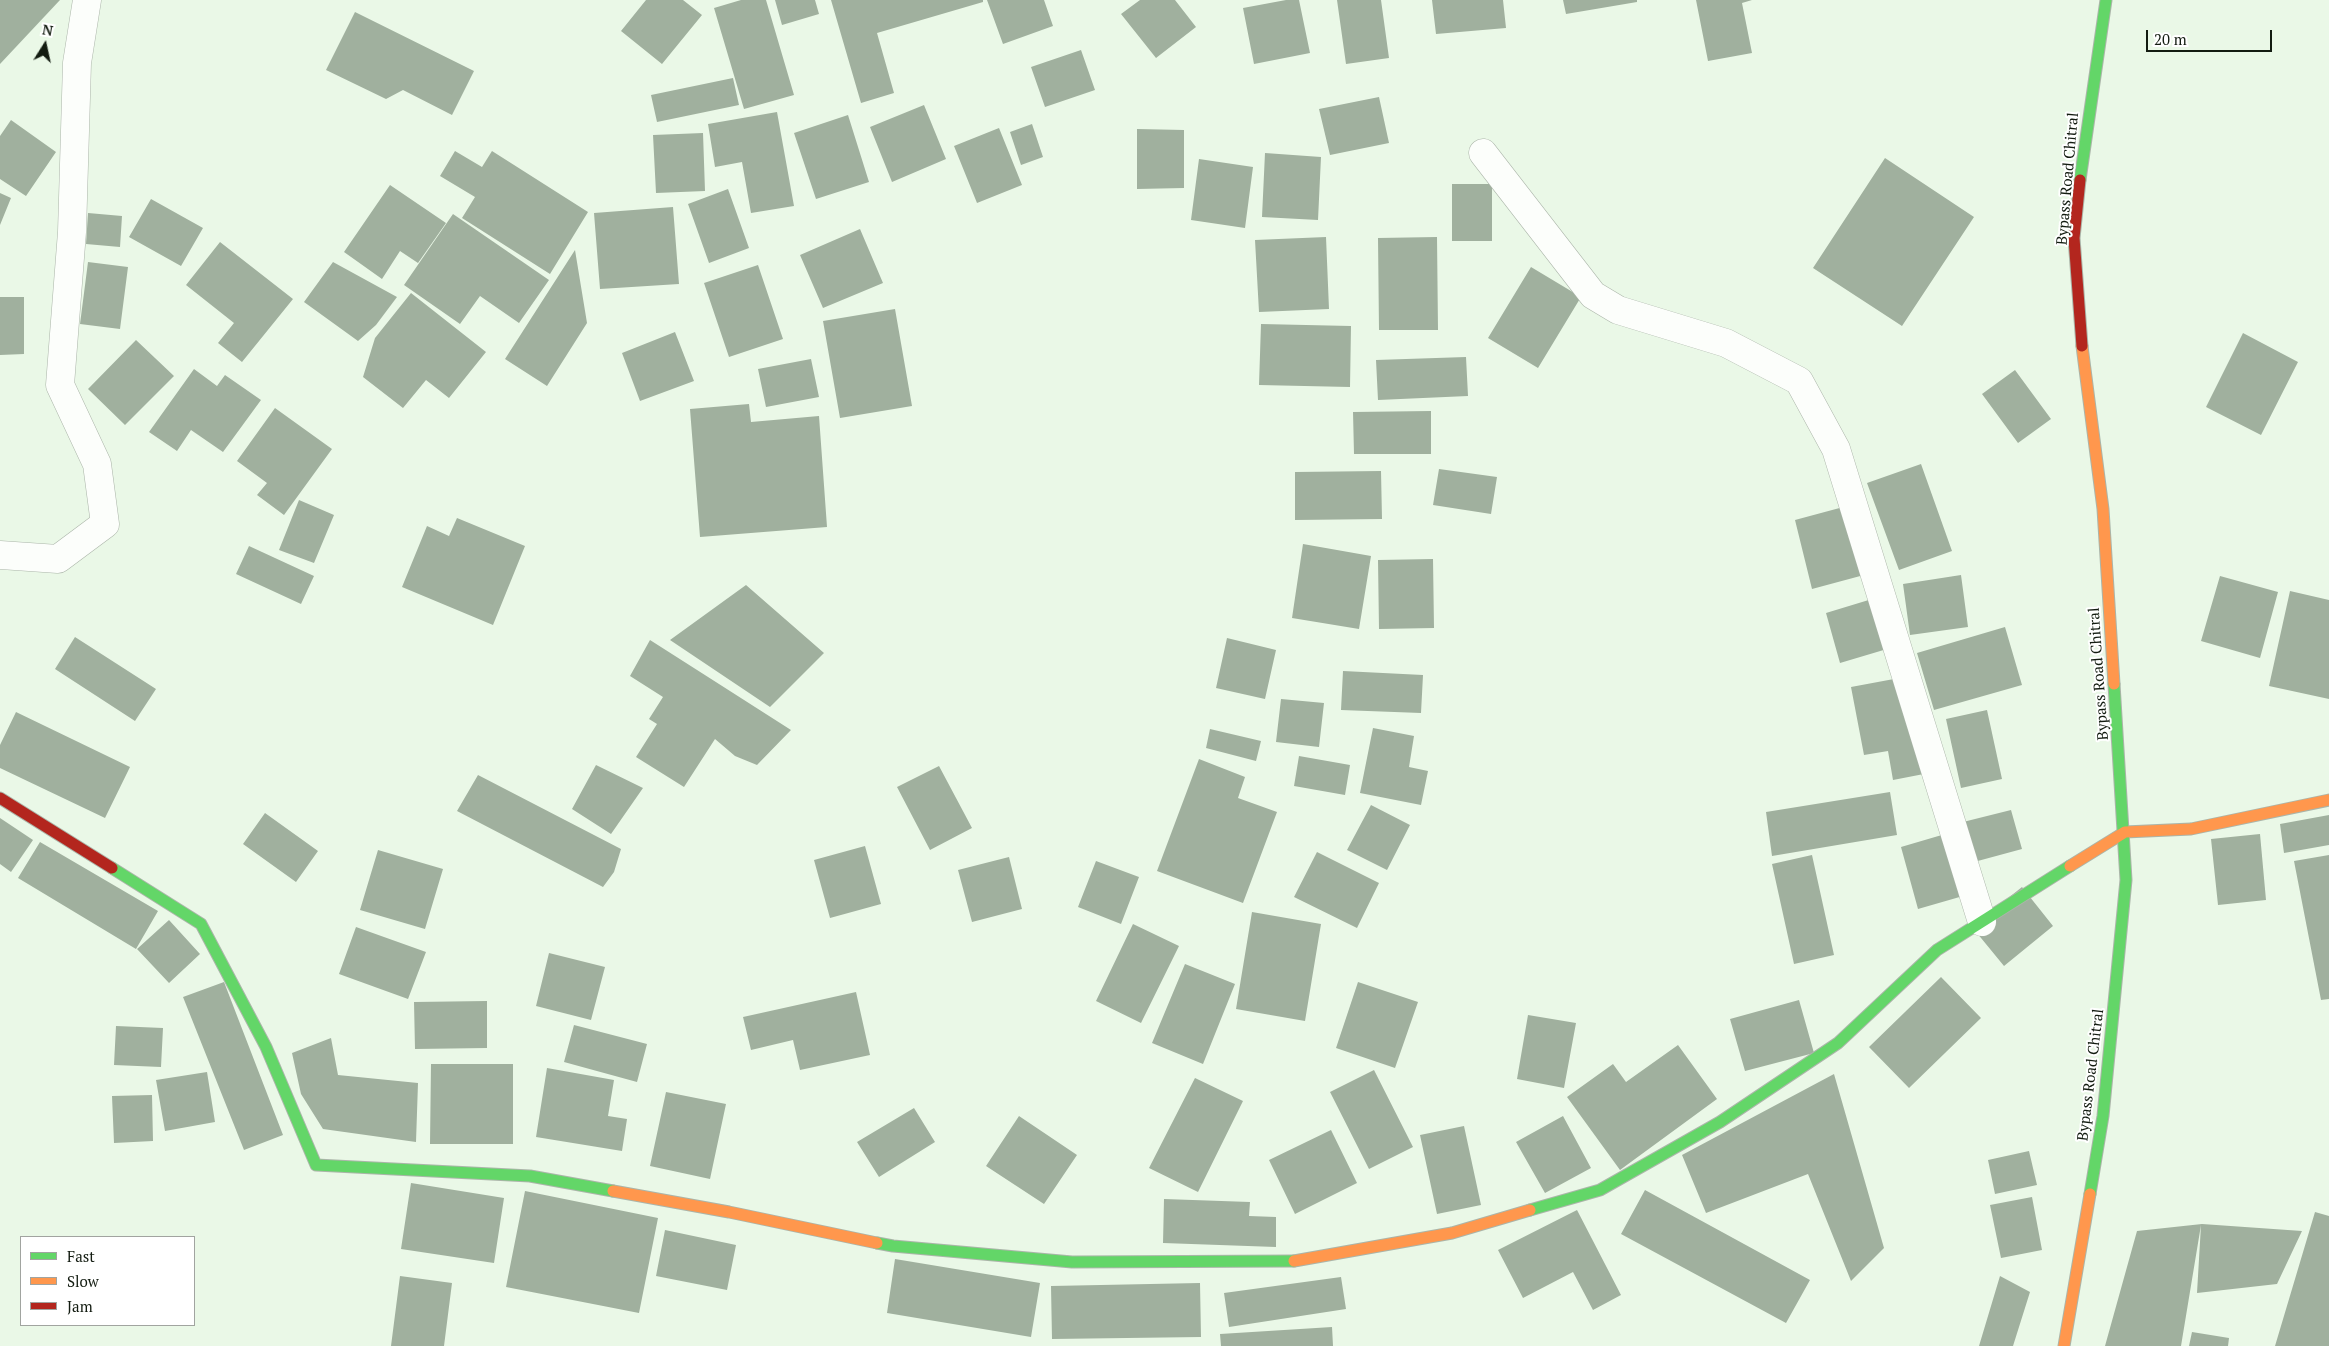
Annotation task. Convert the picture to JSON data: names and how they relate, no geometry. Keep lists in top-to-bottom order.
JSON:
{
  "streets": {
    "street": ["Bypass Road Chitral"]
  },
  "legend": ["Fast", "Slow", "Jam"],
  "scale_bar": "20 m",
  "north": "top"
}
